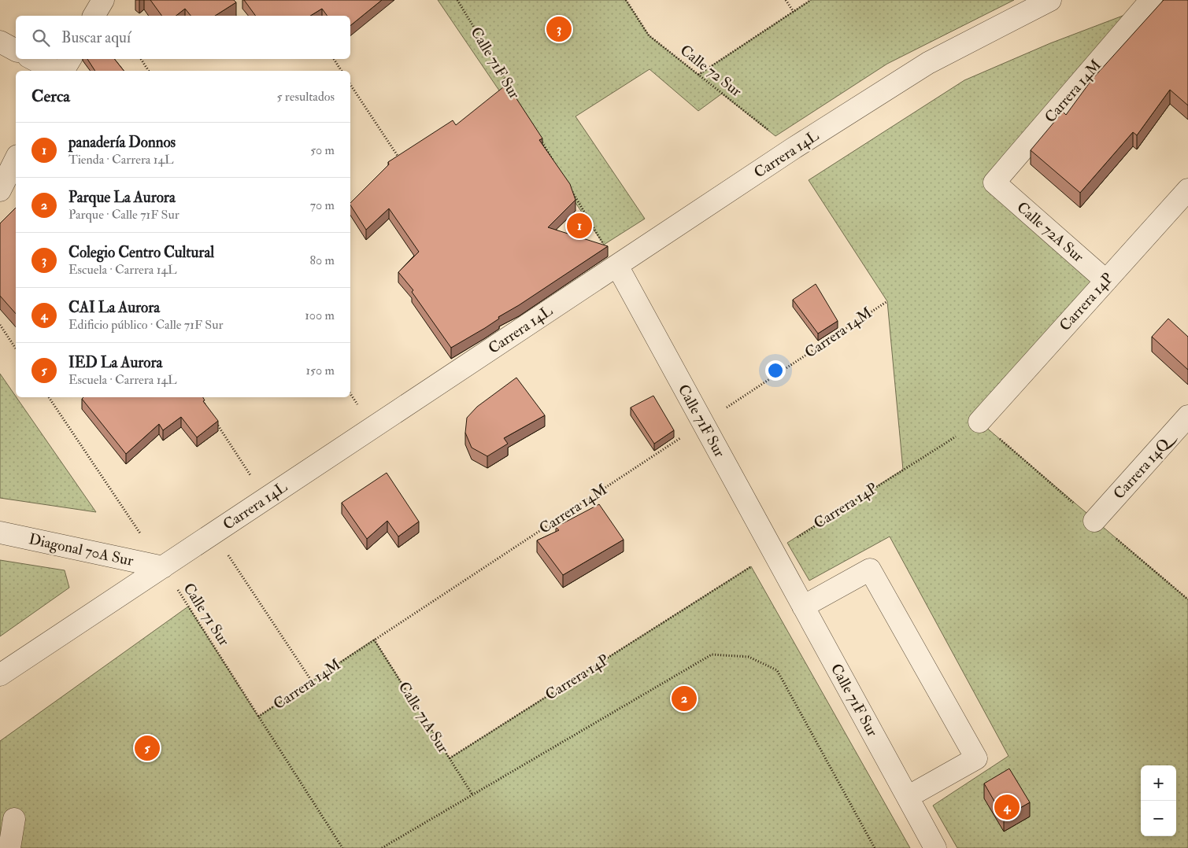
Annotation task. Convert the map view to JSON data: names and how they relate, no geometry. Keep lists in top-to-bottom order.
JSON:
{
  "streets": {
    "street": [
      "Calle 71F Sur",
      "Carrera 14M",
      "Carrera 14L",
      "Calle 72A Sur",
      "Carrera 14P",
      "Carrera 14Q",
      "Diagonal 70A Sur"
    ],
    "path": ["Calle 72 Sur", "Calle 71 Sur", "Calle 71A Sur"]
  },
  "crossings": [
    ["Calle 71F Sur", "Carrera 14M"],
    ["Calle 71F Sur", "Carrera 14L"],
    ["Calle 71F Sur", "Carrera 14P"],
    ["Calle 72 Sur", "Carrera 14L"],
    ["Carrera 14M", "Calle 72A Sur"],
    ["Carrera 14M", "Calle 71 Sur"],
    ["Carrera 14M", "Calle 71A Sur"],
    ["Carrera 14L", "Diagonal 70A Sur"],
    ["Carrera 14L", "Calle 71 Sur"],
    ["Calle 72A Sur", "Carrera 14P"],
    ["Carrera 14P", "Calle 71A Sur"],
    ["Diagonal 70A Sur", "Calle 71 Sur"]
  ],
  "page": {
    "pins": [
      "3",
      "1",
      "2",
      "5",
      "4"
    ],
    "search": "Buscar aquí",
    "heading": ["Cerca", "5 resultados"],
    "list": [
      {
        "mark": "1",
        "name": "panadería Donnos",
        "note": "Tienda · Carrera 14L",
        "value": "50 m"
      },
      {
        "mark": "2",
        "name": "Parque La Aurora",
        "note": "Parque · Calle 71F Sur",
        "value": "70 m"
      },
      {
        "mark": "3",
        "name": "Colegio Centro Cultural",
        "note": "Escuela · Carrera 14L",
        "value": "80 m"
      },
      {
        "mark": "4",
        "name": "CAI La Aurora",
        "note": "Edificio público · Calle 71F Sur",
        "value": "100 m"
      },
      {
        "mark": "5",
        "name": "IED La Aurora",
        "note": "Escuela · Carrera 14L",
        "value": "150 m"
      }
    ],
    "map_buttons": ["+", "−"]
  }
}
